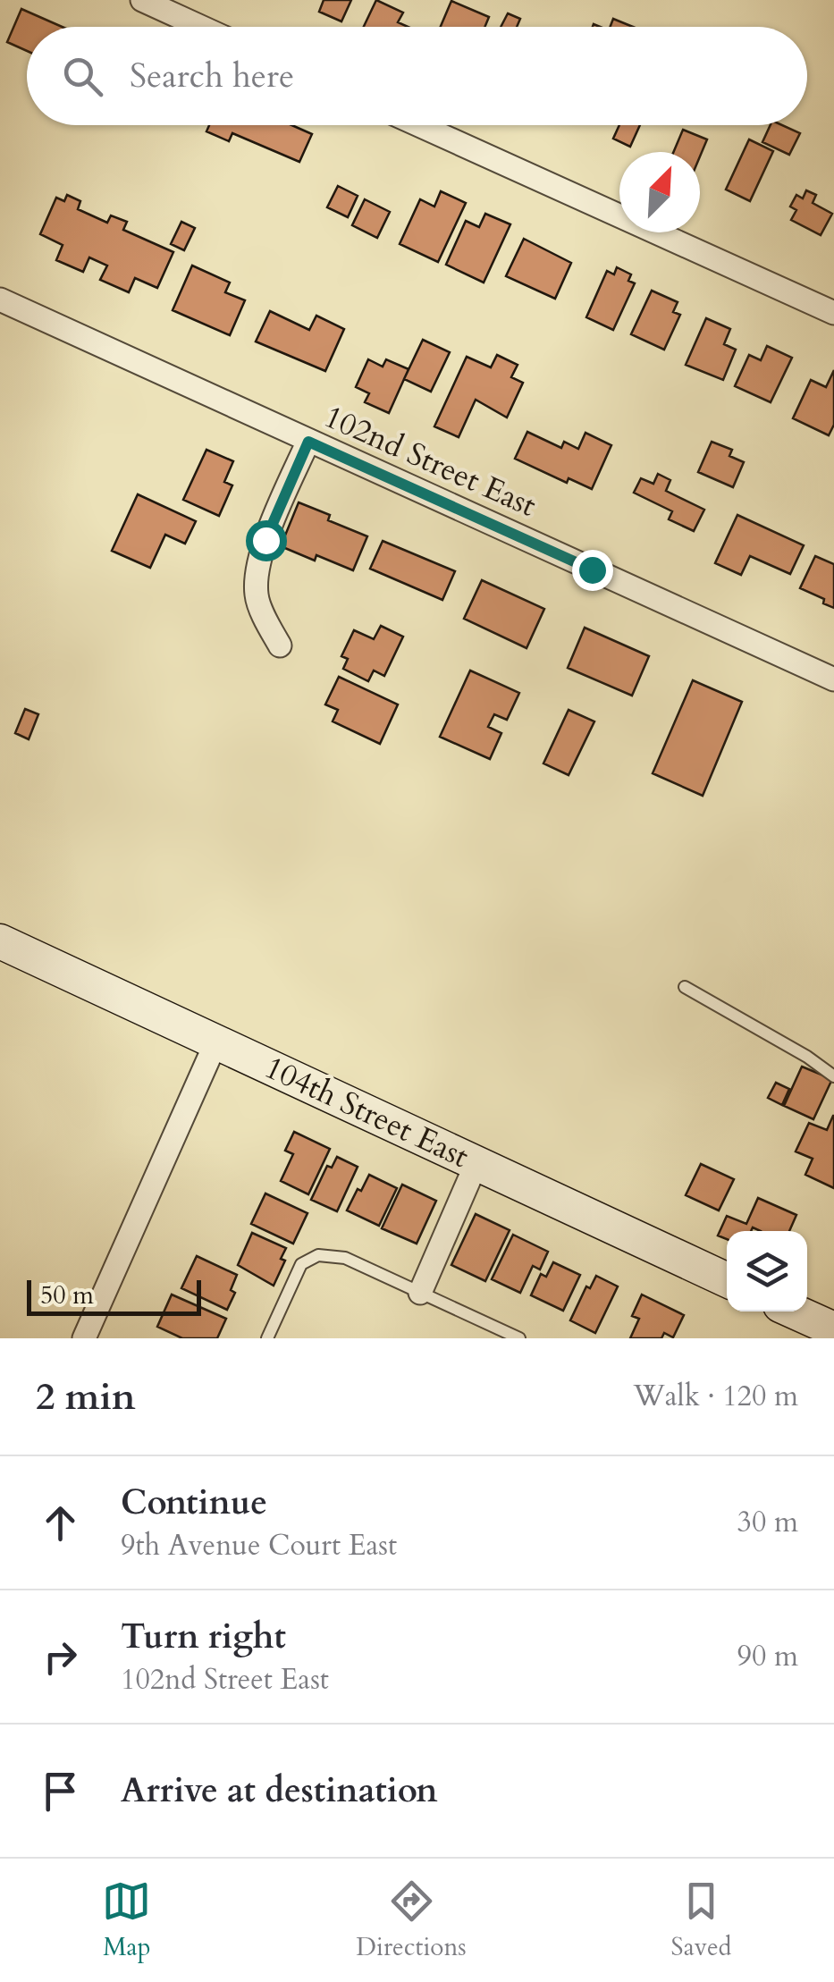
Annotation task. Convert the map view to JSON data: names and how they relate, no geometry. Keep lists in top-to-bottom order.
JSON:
{
  "streets": {
    "street": ["102nd Street East", "104th Street East"]
  },
  "scale_bar": "50 m",
  "north": "top right",
  "page": {
    "search": "Search here",
    "scale": "50 m",
    "heading": ["2 min", "Walk · 120 m"],
    "list": [
      ["Continue", "9th Avenue Court East", "30 m"],
      ["Turn right", "102nd Street East", "90 m"],
      "Arrive at destination"
    ],
    "nav": ["Map", "Directions", "Saved"]
  }
}
